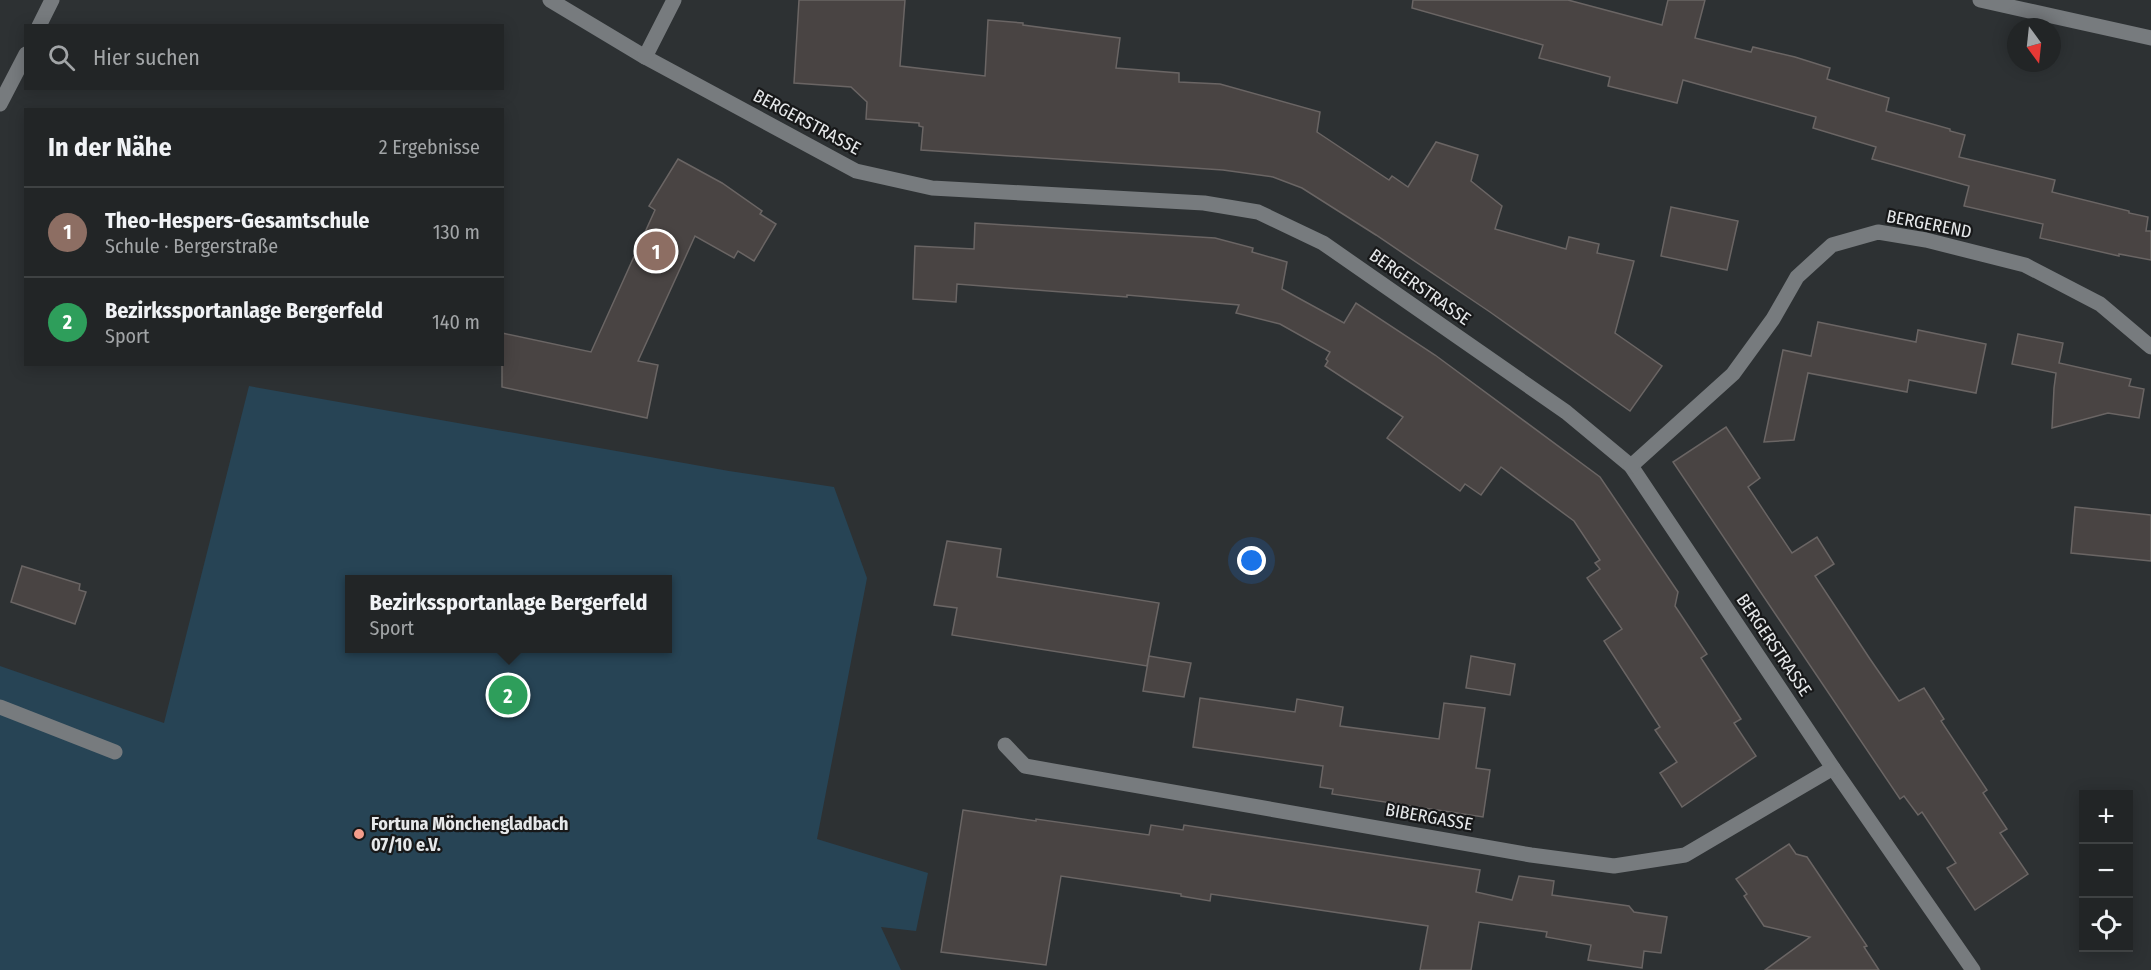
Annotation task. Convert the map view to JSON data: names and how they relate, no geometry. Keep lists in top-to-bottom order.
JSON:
{
  "streets": {
    "street": ["BERGERSTRASSE", "BERGEREND", "BIBERGASSE"]
  },
  "crossings": [
    ["BERGERSTRASSE", "BERGEREND"],
    ["BERGERSTRASSE", "BIBERGASSE"]
  ],
  "places": ["Fortuna Mönchengladbach 07/10 e.V."],
  "north": "bottom",
  "page": {
    "search": "Hier suchen",
    "heading": ["In der Nähe", "2 Ergebnisse"],
    "list": [
      {
        "mark": "1",
        "name": "Theo-Hespers-Gesamtschule",
        "note": "Schule · Bergerstraße",
        "value": "130 m"
      },
      {
        "mark": "2",
        "name": "Bezirkssportanlage Bergerfeld",
        "note": "Sport",
        "value": "140 m"
      }
    ],
    "pins": ["1", "2"],
    "popup": ["Bezirkssportanlage Bergerfeld", "Sport"],
    "map_buttons": ["+", "−"]
  }
}
